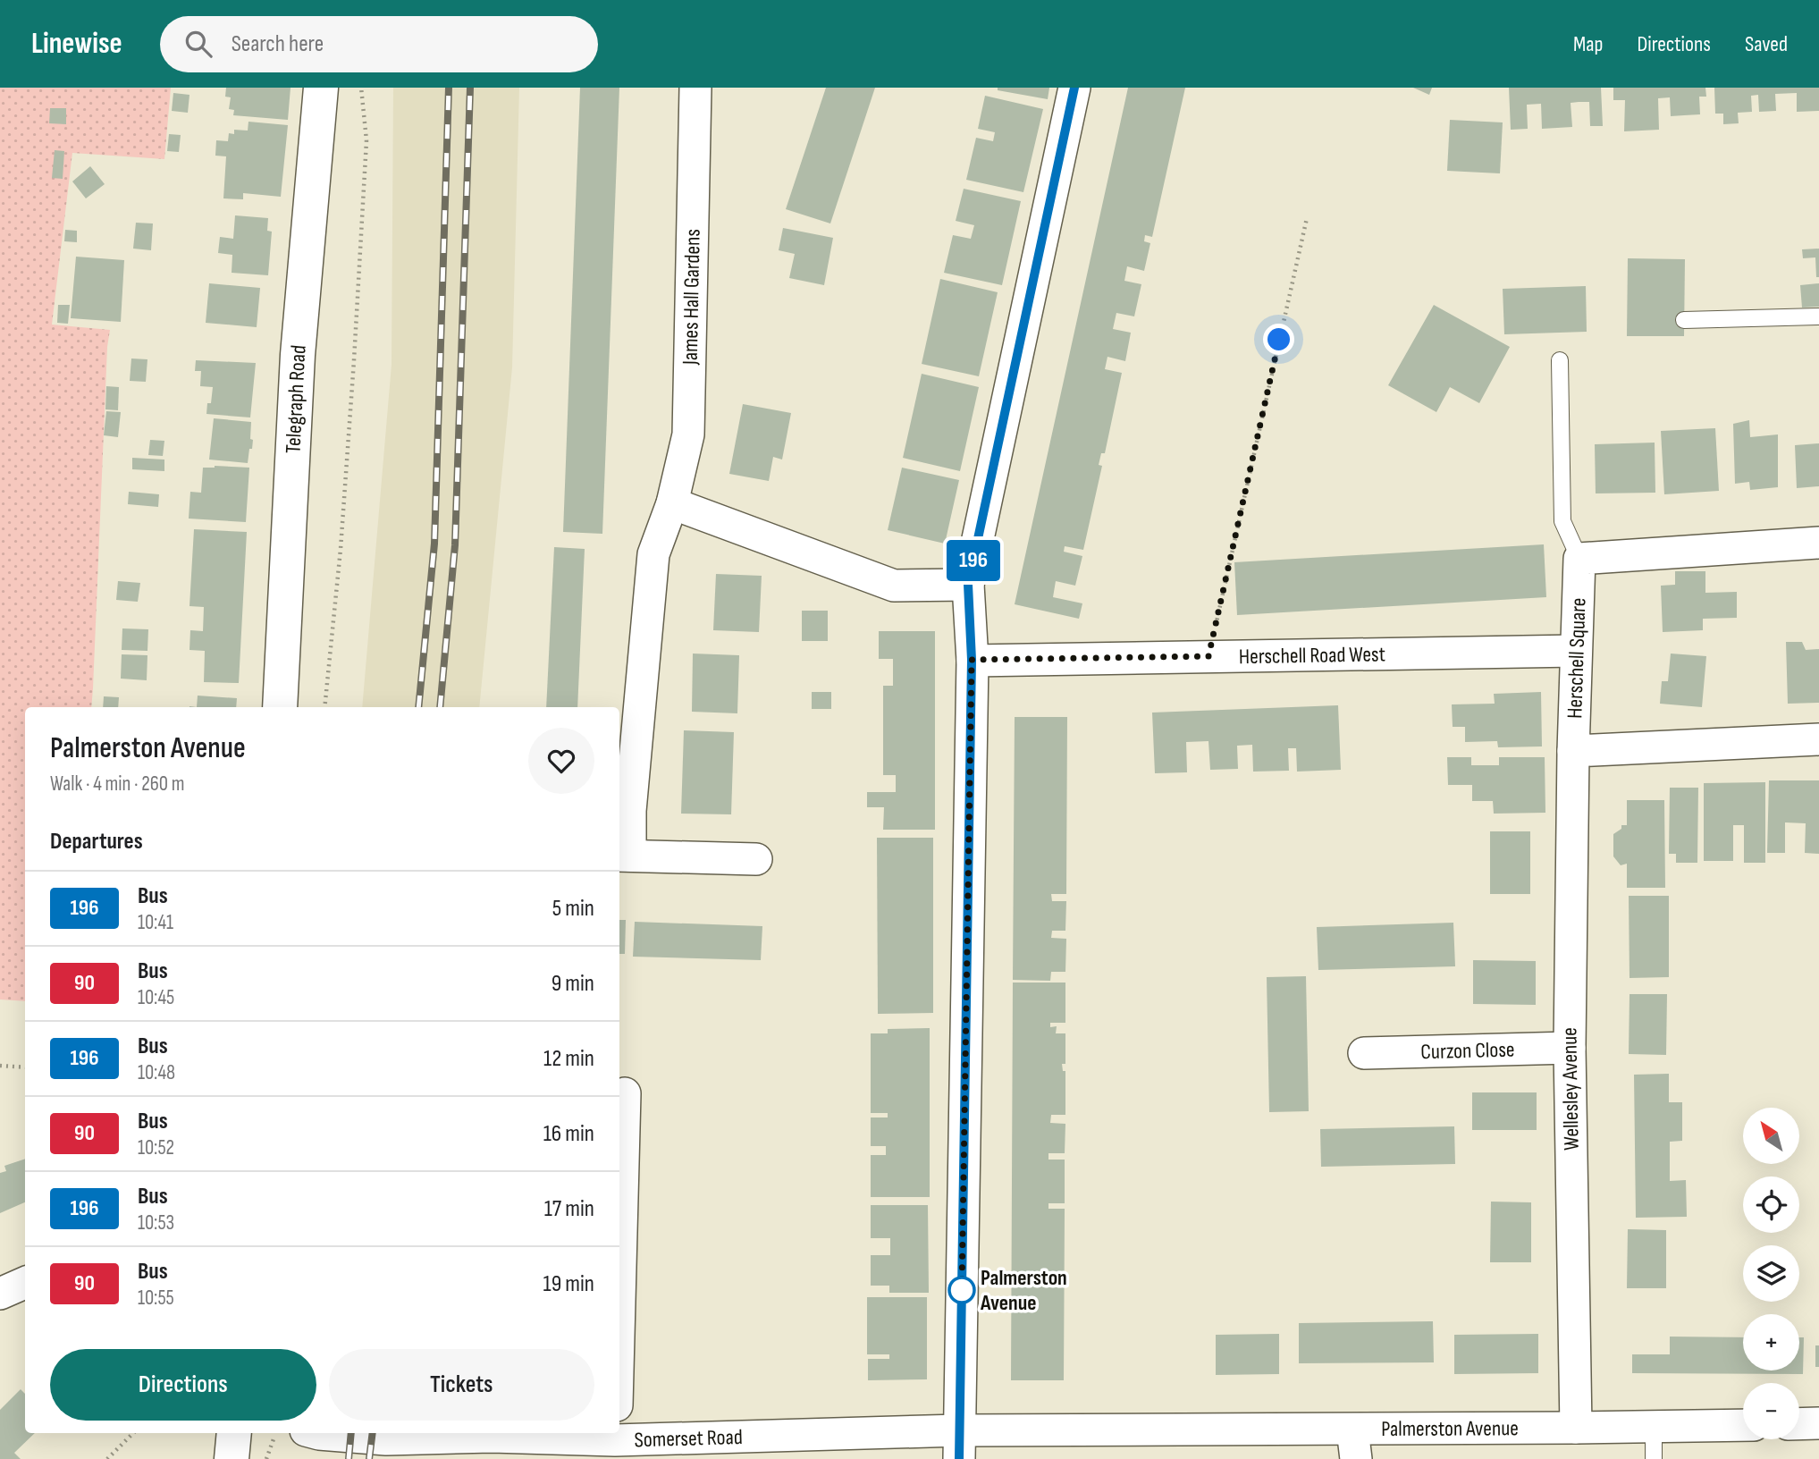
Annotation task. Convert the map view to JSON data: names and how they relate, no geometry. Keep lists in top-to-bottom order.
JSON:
{
  "streets": {
    "street": [
      "James Hall Gardens",
      "Telegraph Road",
      "Herschell Road West",
      "Herschell Square",
      "Curzon Close",
      "Wellesley Avenue",
      "Palmerston Avenue",
      "Somerset Road"
    ]
  },
  "crossings": [
    ["Herschell Road West", "Herschell Square"],
    ["Herschell Square", "Wellesley Avenue"],
    ["Curzon Close", "Wellesley Avenue"],
    ["Wellesley Avenue", "Palmerston Avenue"],
    ["Palmerston Avenue", "Somerset Road"]
  ],
  "places": ["Palmerston Avenue"],
  "lines": ["bus line 196"],
  "north": "top left",
  "page": {
    "header": "Linewise",
    "search": "Search here",
    "nav": ["Map", "Directions", "Saved"],
    "on_map": "196",
    "heading": [
      ["Palmerston Avenue", "Walk · 4 min · 260 m"],
      "Departures"
    ],
    "list": [
      {
        "mark": "196",
        "name": "Bus",
        "note": "10:41",
        "value": "5 min"
      },
      {
        "mark": "90",
        "name": "Bus",
        "note": "10:45",
        "value": "9 min"
      },
      {
        "mark": "196",
        "name": "Bus",
        "note": "10:48",
        "value": "12 min"
      },
      {
        "mark": "90",
        "name": "Bus",
        "note": "10:52",
        "value": "16 min"
      },
      {
        "mark": "196",
        "name": "Bus",
        "note": "10:53",
        "value": "17 min"
      },
      {
        "mark": "90",
        "name": "Bus",
        "note": "10:55",
        "value": "19 min"
      }
    ],
    "map_buttons": ["+", "−"],
    "buttons": ["Directions", "Tickets"]
  }
}
